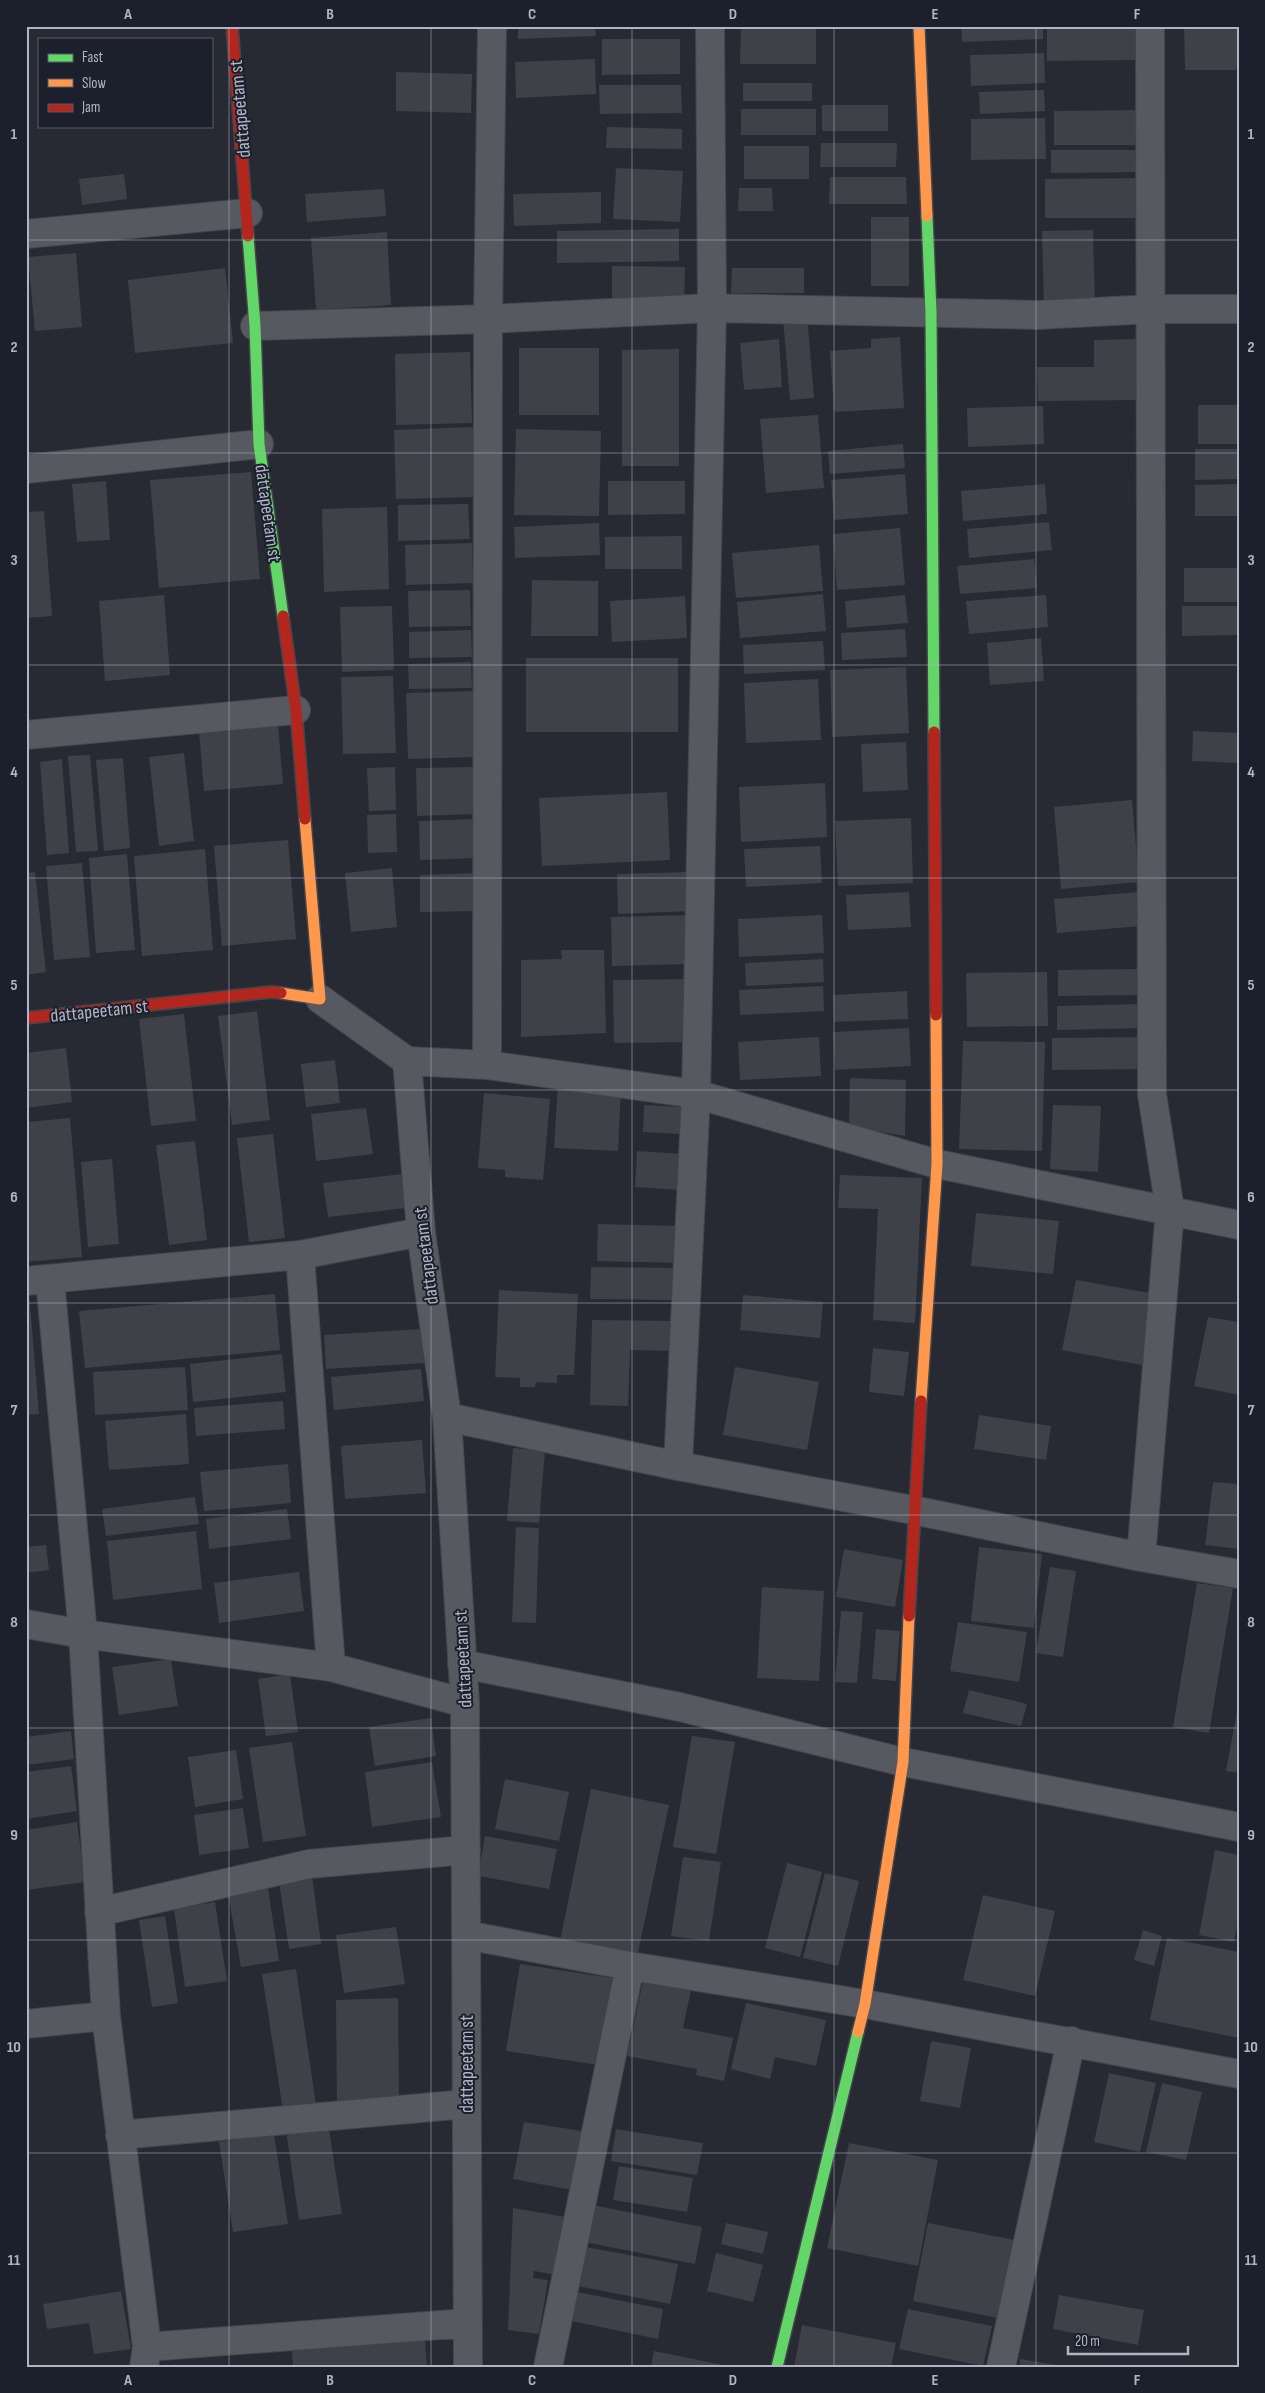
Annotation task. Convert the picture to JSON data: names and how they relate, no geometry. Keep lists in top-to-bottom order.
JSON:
{
  "streets": {
    "street": ["dattapeetam st"]
  },
  "legend": ["Fast", "Slow", "Jam"],
  "scale_bar": "20 m",
  "grid": {
    "columns": [
      "A",
      "B",
      "C",
      "D",
      "E",
      "F"
    ],
    "rows": [
      "1",
      "2",
      "3",
      "4",
      "5",
      "6",
      "7",
      "8",
      "9",
      "10",
      "11"
    ]
  }
}
